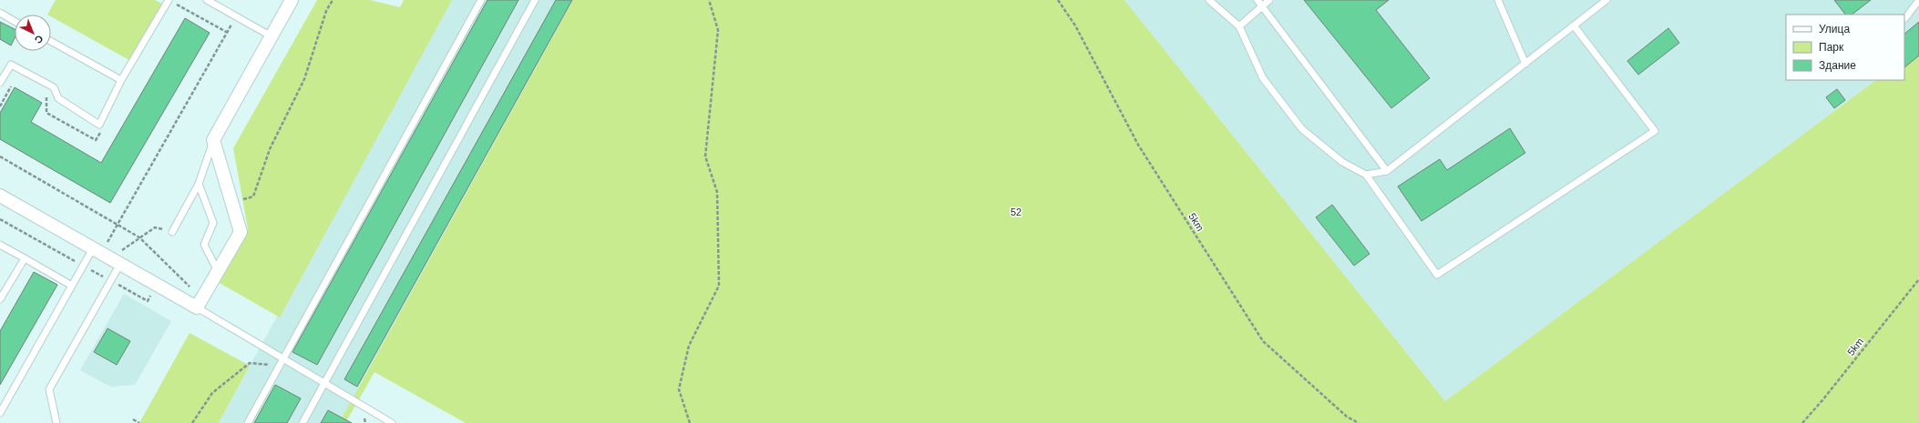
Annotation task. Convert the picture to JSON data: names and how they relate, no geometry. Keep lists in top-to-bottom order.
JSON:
{
  "streets": {
    "path": ["5km"]
  },
  "parks": ["52"],
  "legend": ["Улица", "Парк", "Здание"],
  "north": "bottom right"
}
